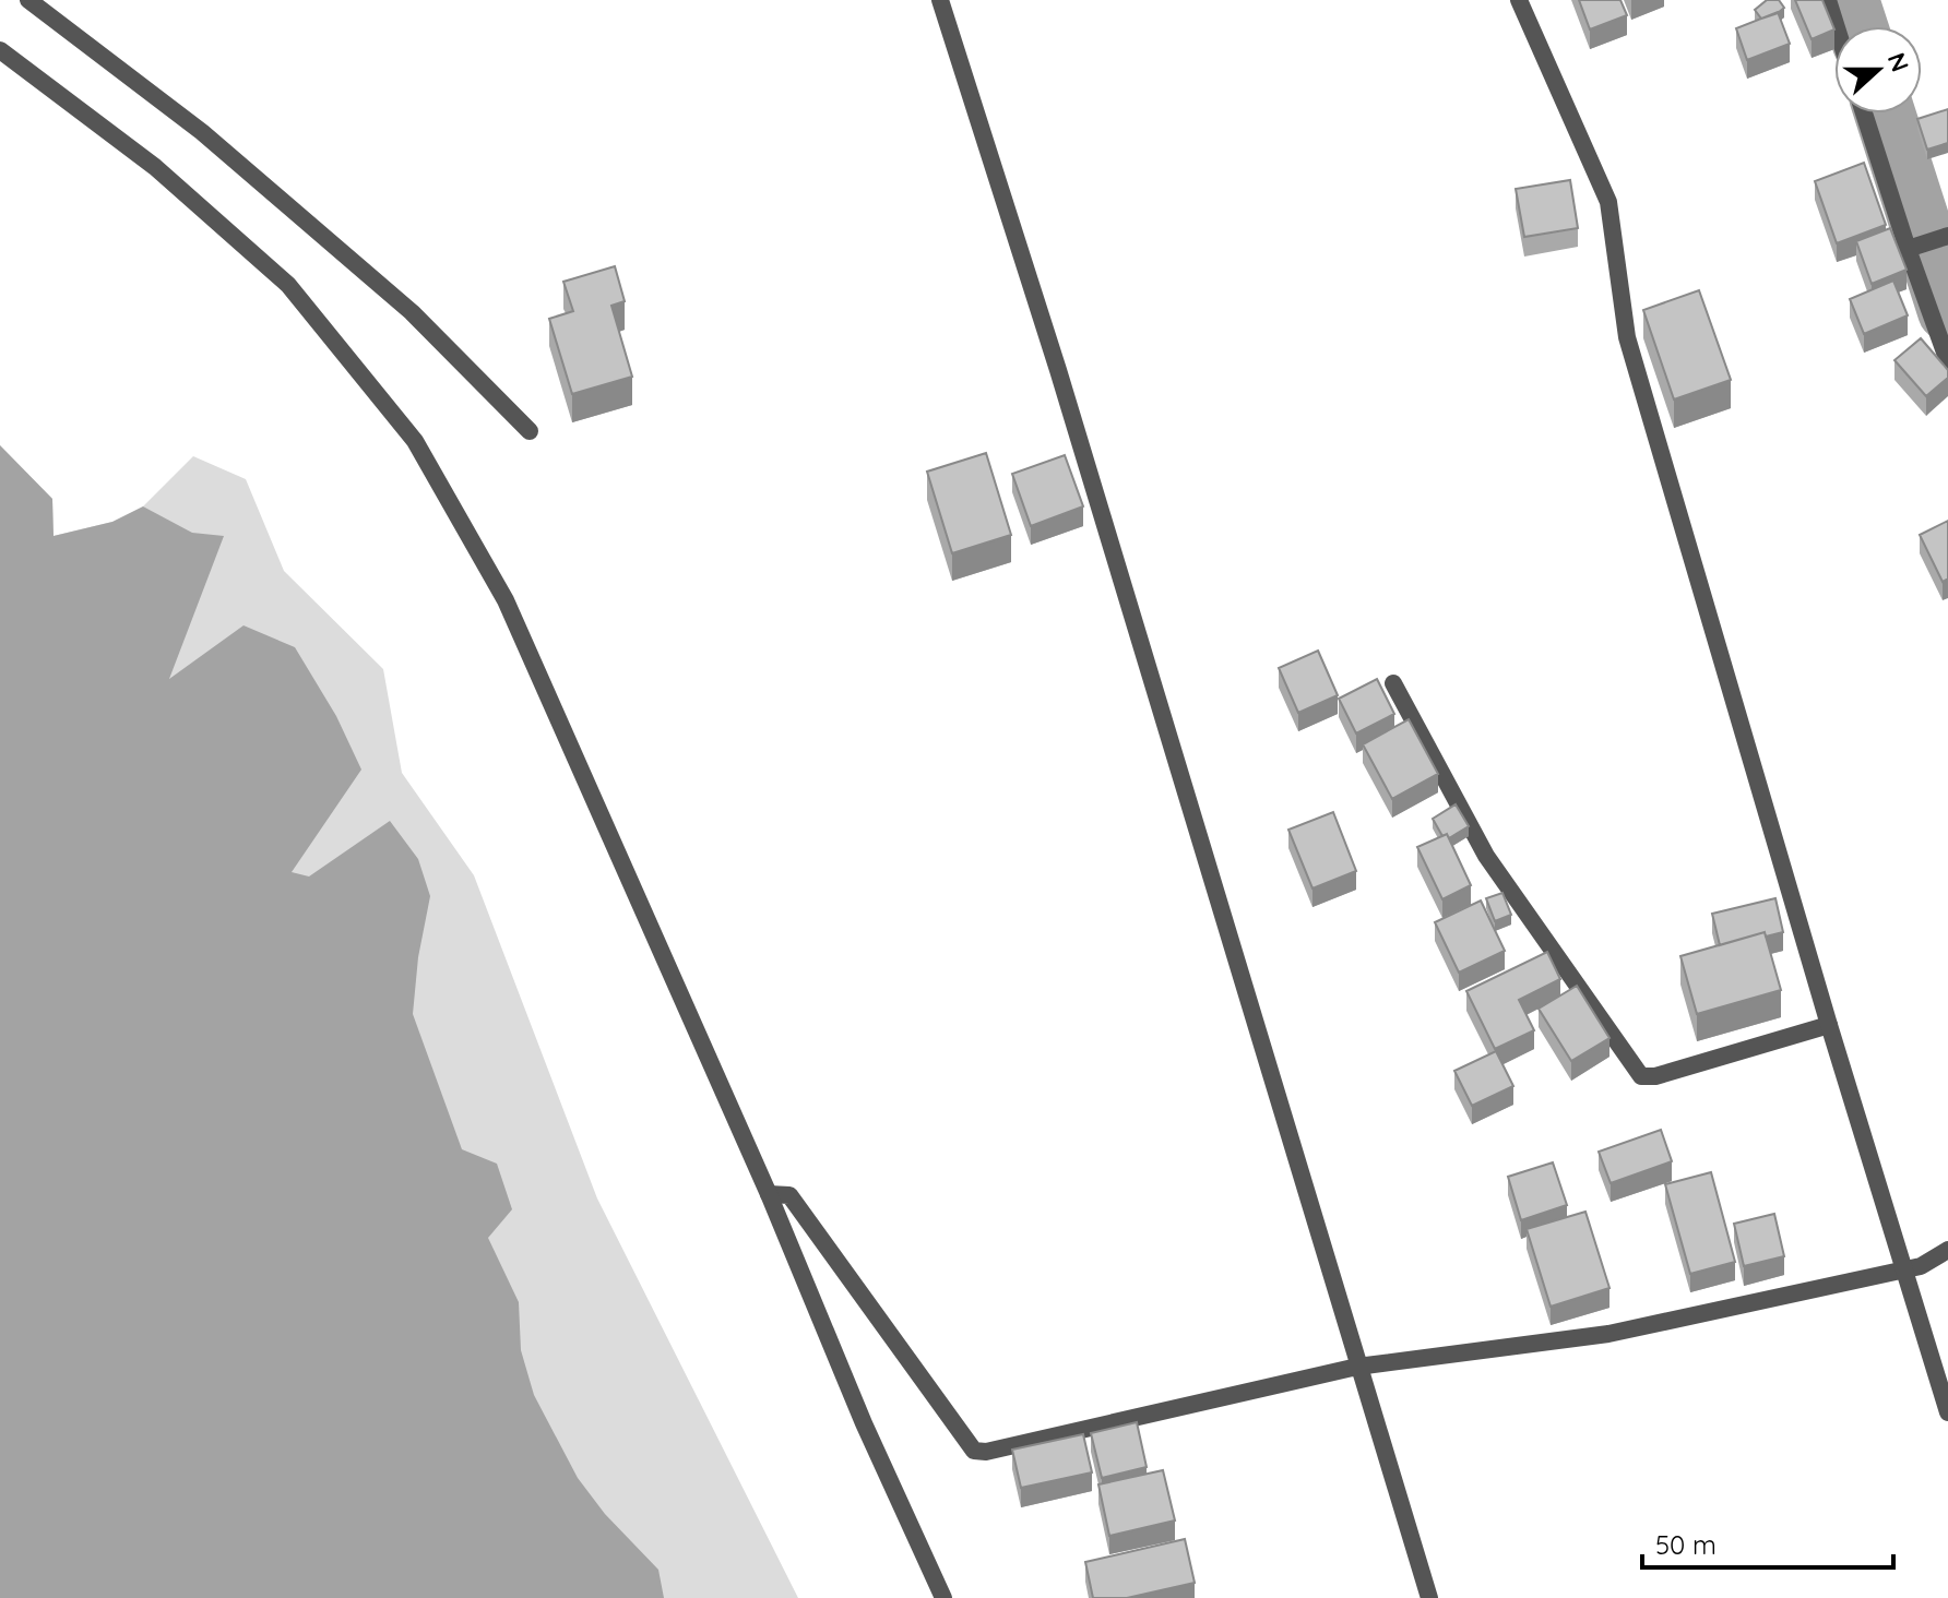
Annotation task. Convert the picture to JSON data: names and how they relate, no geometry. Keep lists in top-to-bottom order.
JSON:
{
  "scale_bar": "50 m",
  "north": "right"
}
